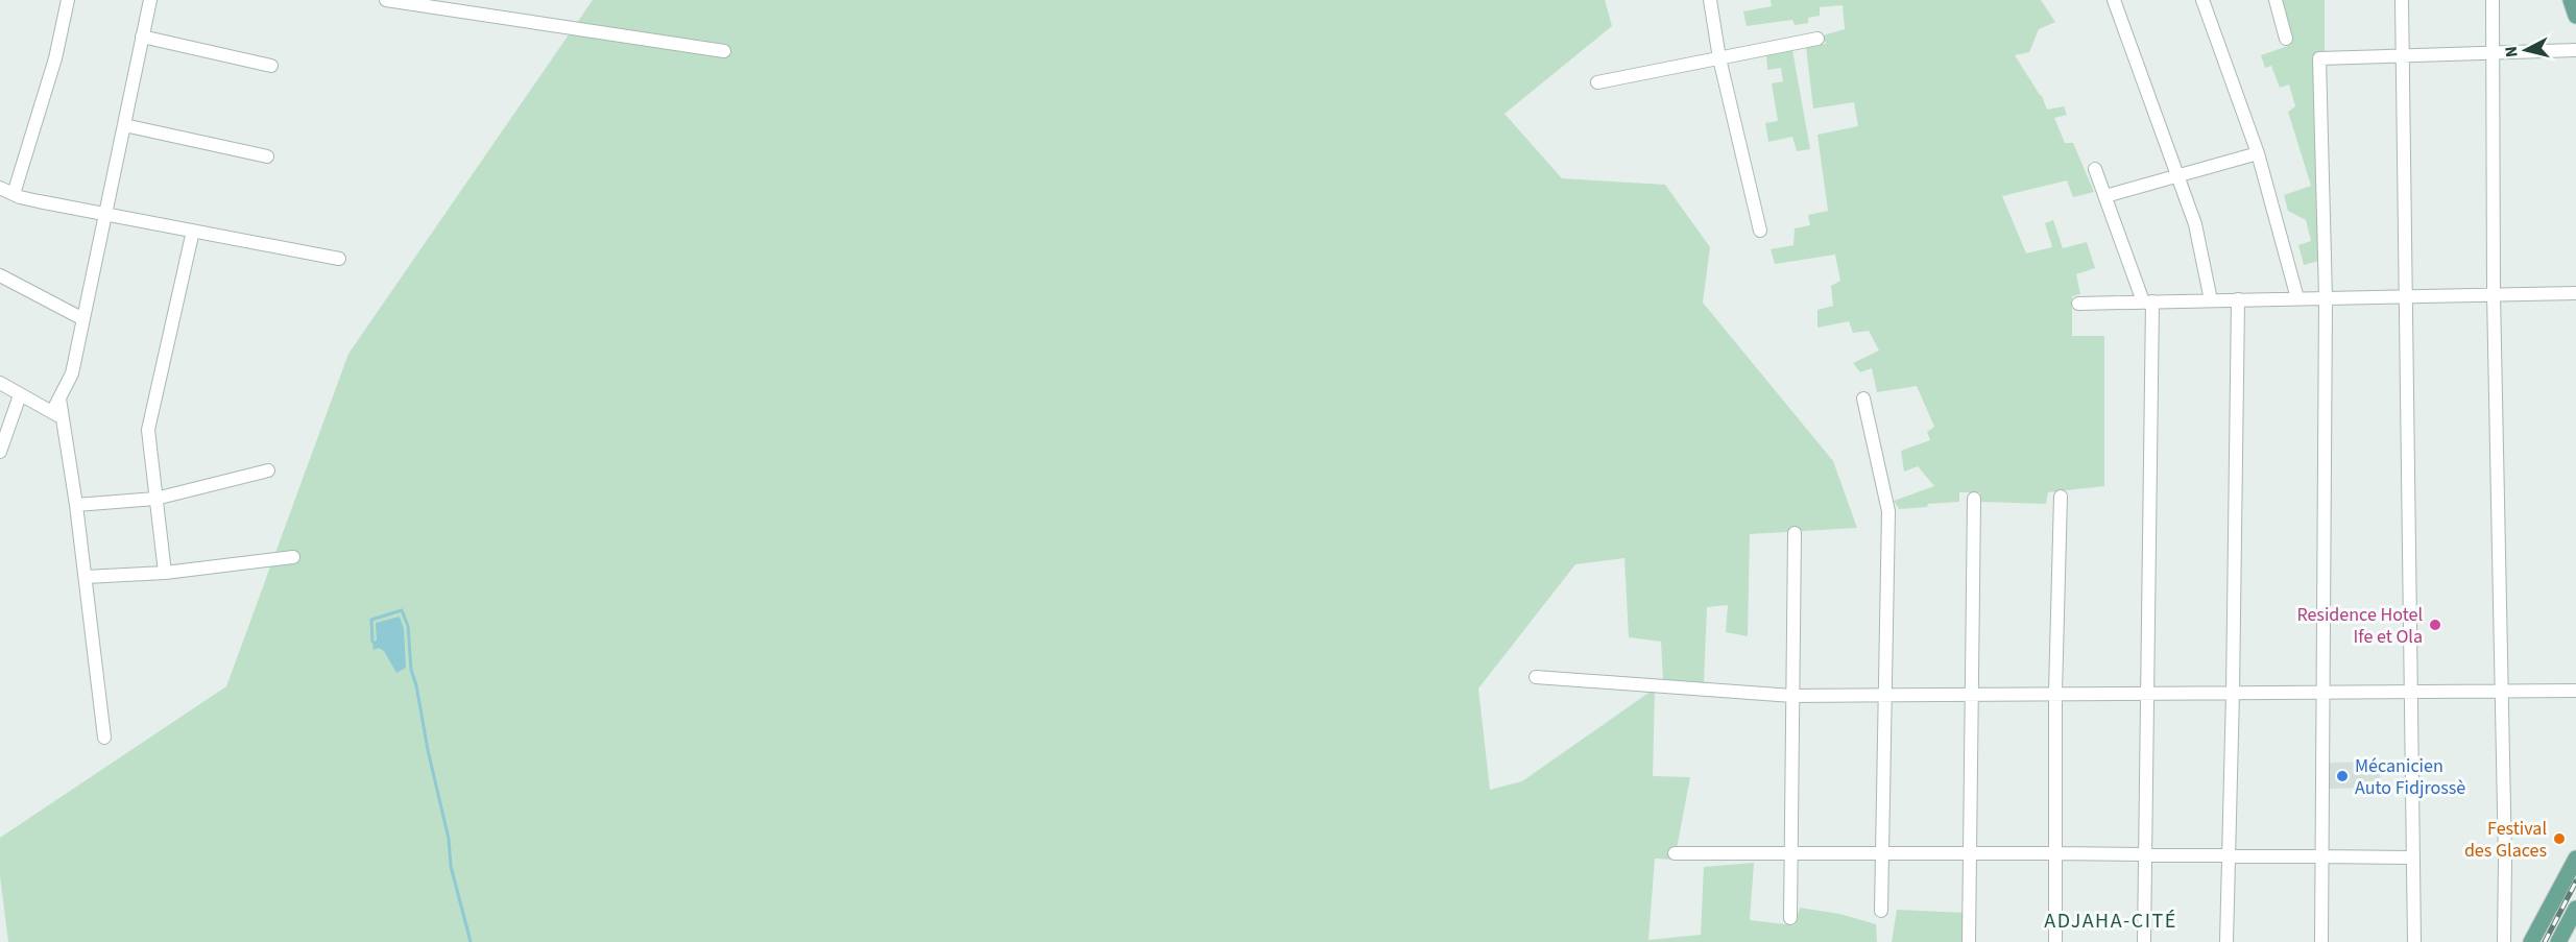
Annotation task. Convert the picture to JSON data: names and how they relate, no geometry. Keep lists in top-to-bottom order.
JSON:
{
  "districts": ["ADJAHA-CITÉ"],
  "places": ["Residence Hotel Ife et Ola", "Mécanicien Auto Fidjrossè", "Festival des Glaces"],
  "north": "left"
}
